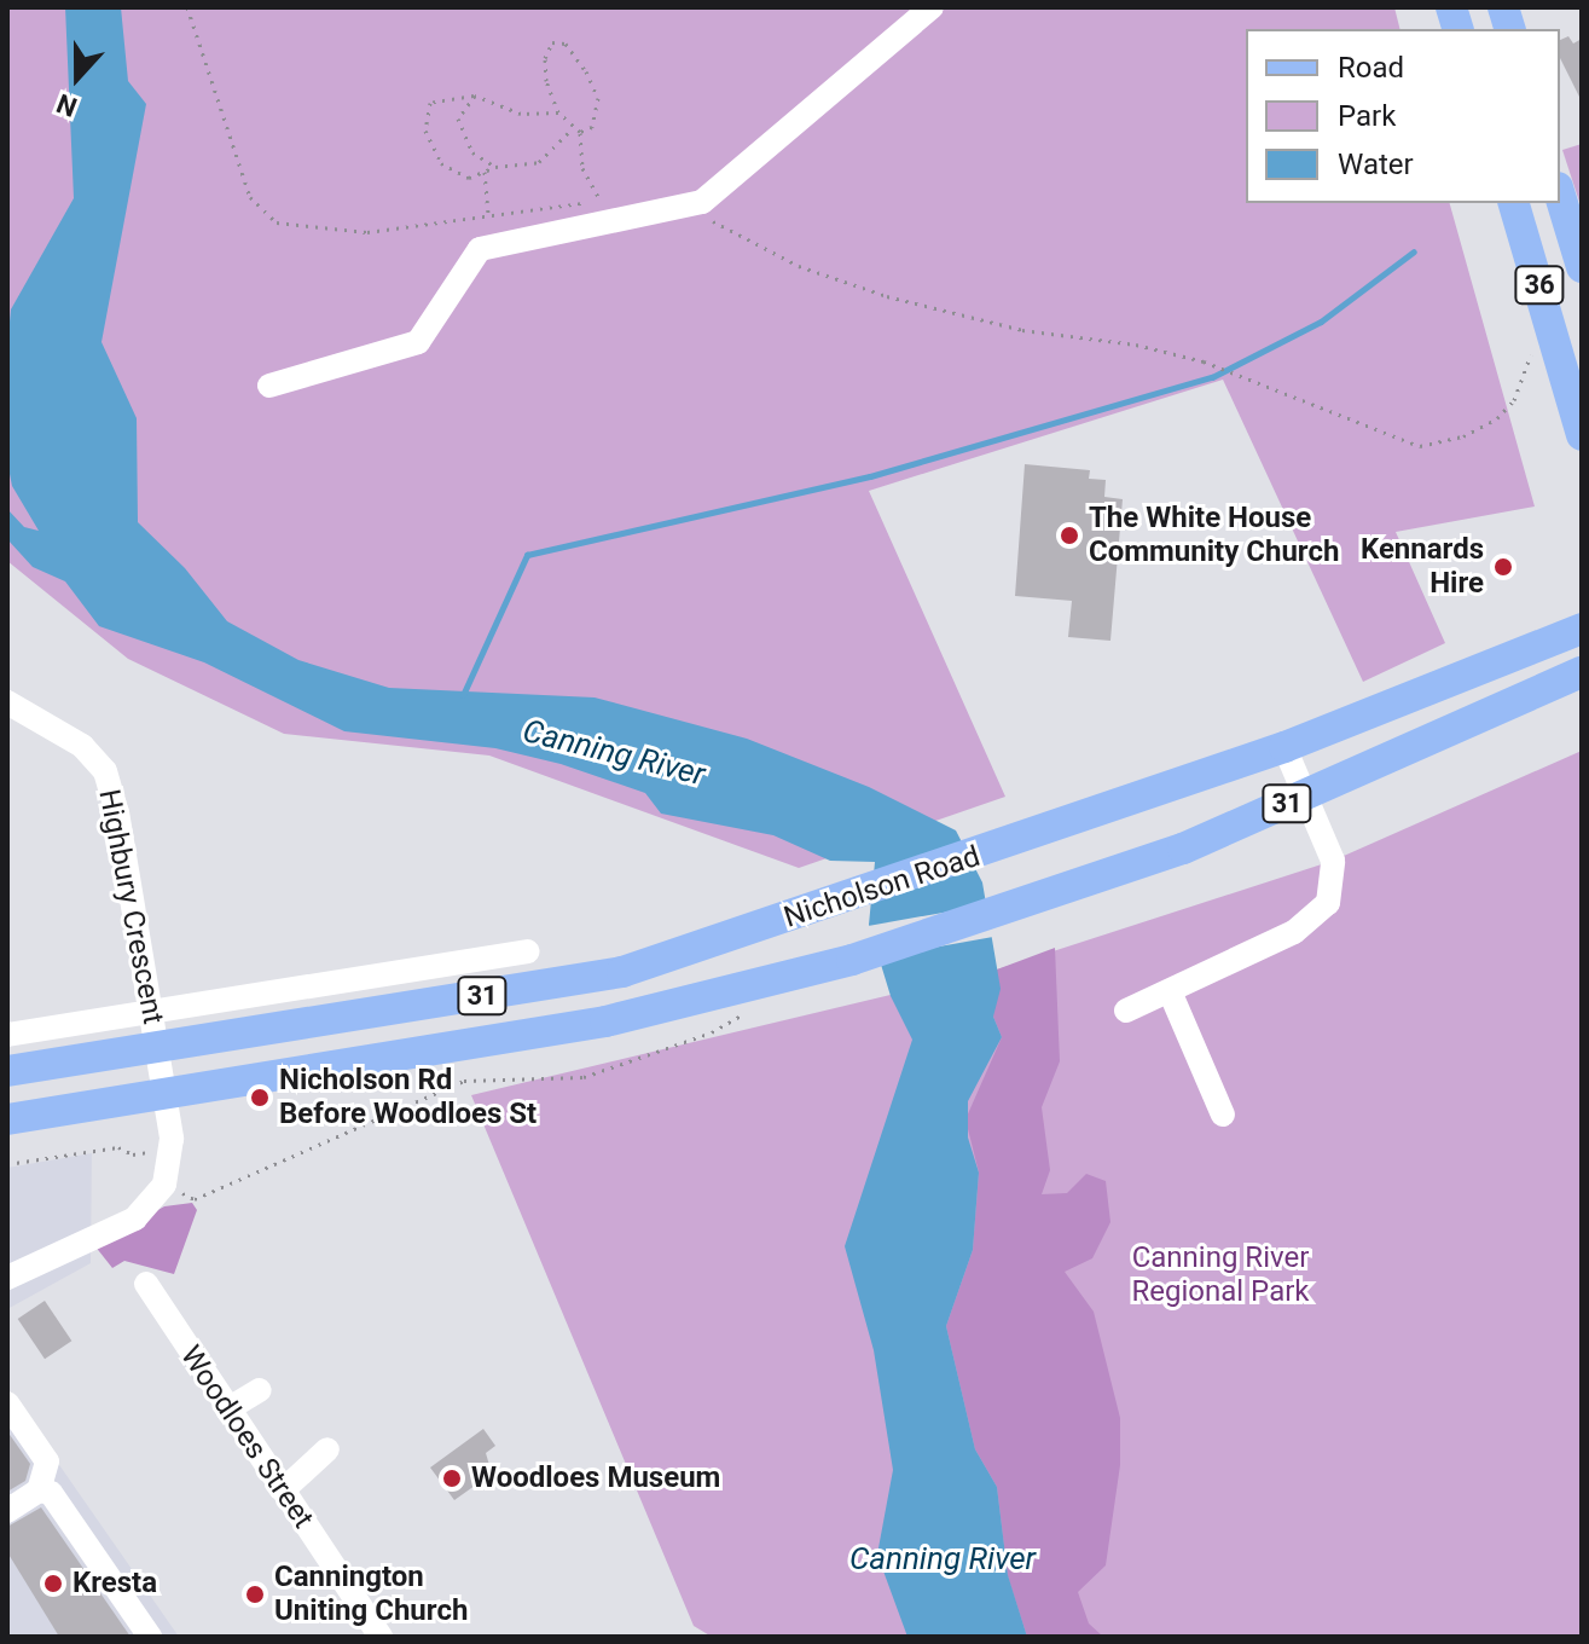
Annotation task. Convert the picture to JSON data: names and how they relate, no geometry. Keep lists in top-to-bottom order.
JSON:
{
  "streets": {
    "main road": ["36", "31", "Nicholson Road"],
    "street": ["Highbury Crescent", "Woodloes Street"]
  },
  "crossings": [
    ["Nicholson Road", "Highbury Crescent"]
  ],
  "water": ["Canning River"],
  "parks": ["Canning River Regional Park"],
  "places": [
    "The White House Community Church",
    "Kennards Hire",
    "Nicholson Rd Before Woodloes St",
    "Woodloes Museum",
    "Kresta",
    "Cannington Uniting Church"
  ],
  "legend": ["Road", "Park", "Water"],
  "north": "bottom"
}
